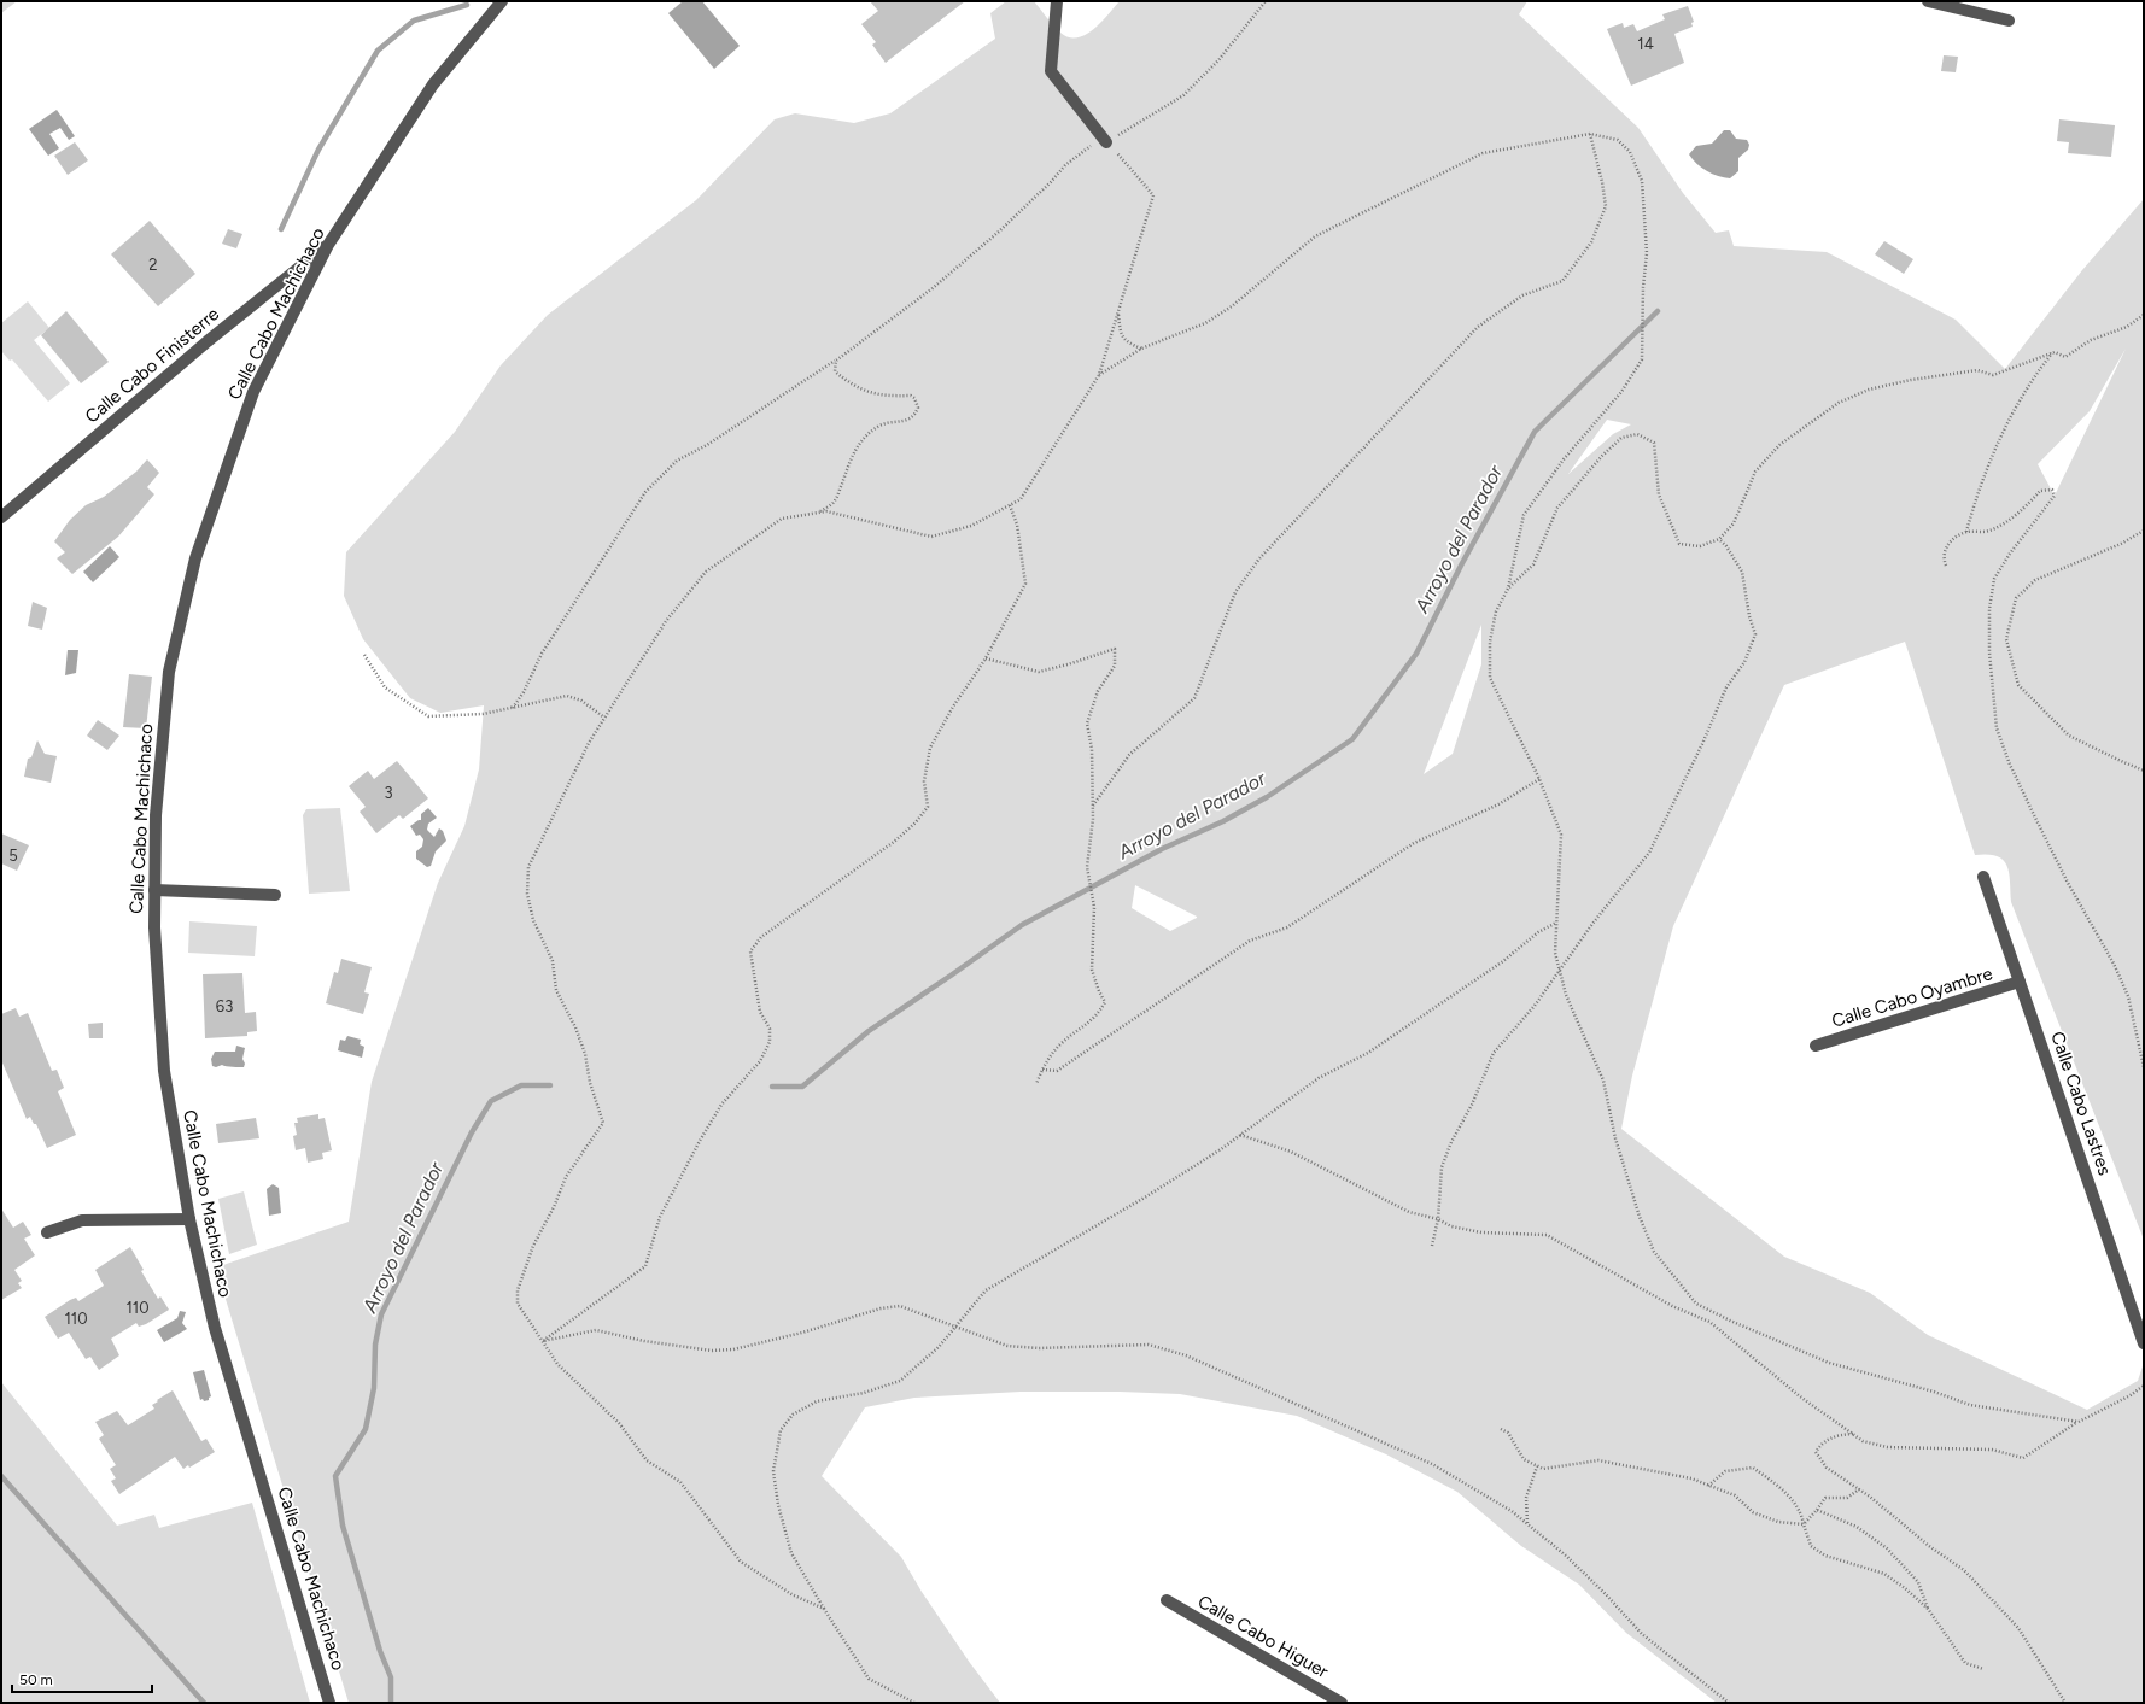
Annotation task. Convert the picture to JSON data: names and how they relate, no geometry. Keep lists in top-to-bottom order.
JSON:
{
  "streets": {
    "street": [
      "Calle Cabo Machichaco",
      "Calle Cabo Finisterre",
      "Calle Cabo Oyambre",
      "Calle Cabo Lastres",
      "Calle Cabo Higuer"
    ]
  },
  "crossings": [
    ["Calle Cabo Machichaco", "Calle Cabo Finisterre"],
    ["Calle Cabo Oyambre", "Calle Cabo Lastres"]
  ],
  "water": ["Arroyo del Parador"],
  "house_numbers": [
    "14",
    "2",
    "3",
    "5",
    "63",
    "110",
    "110"
  ],
  "scale_bar": "50 m"
}
